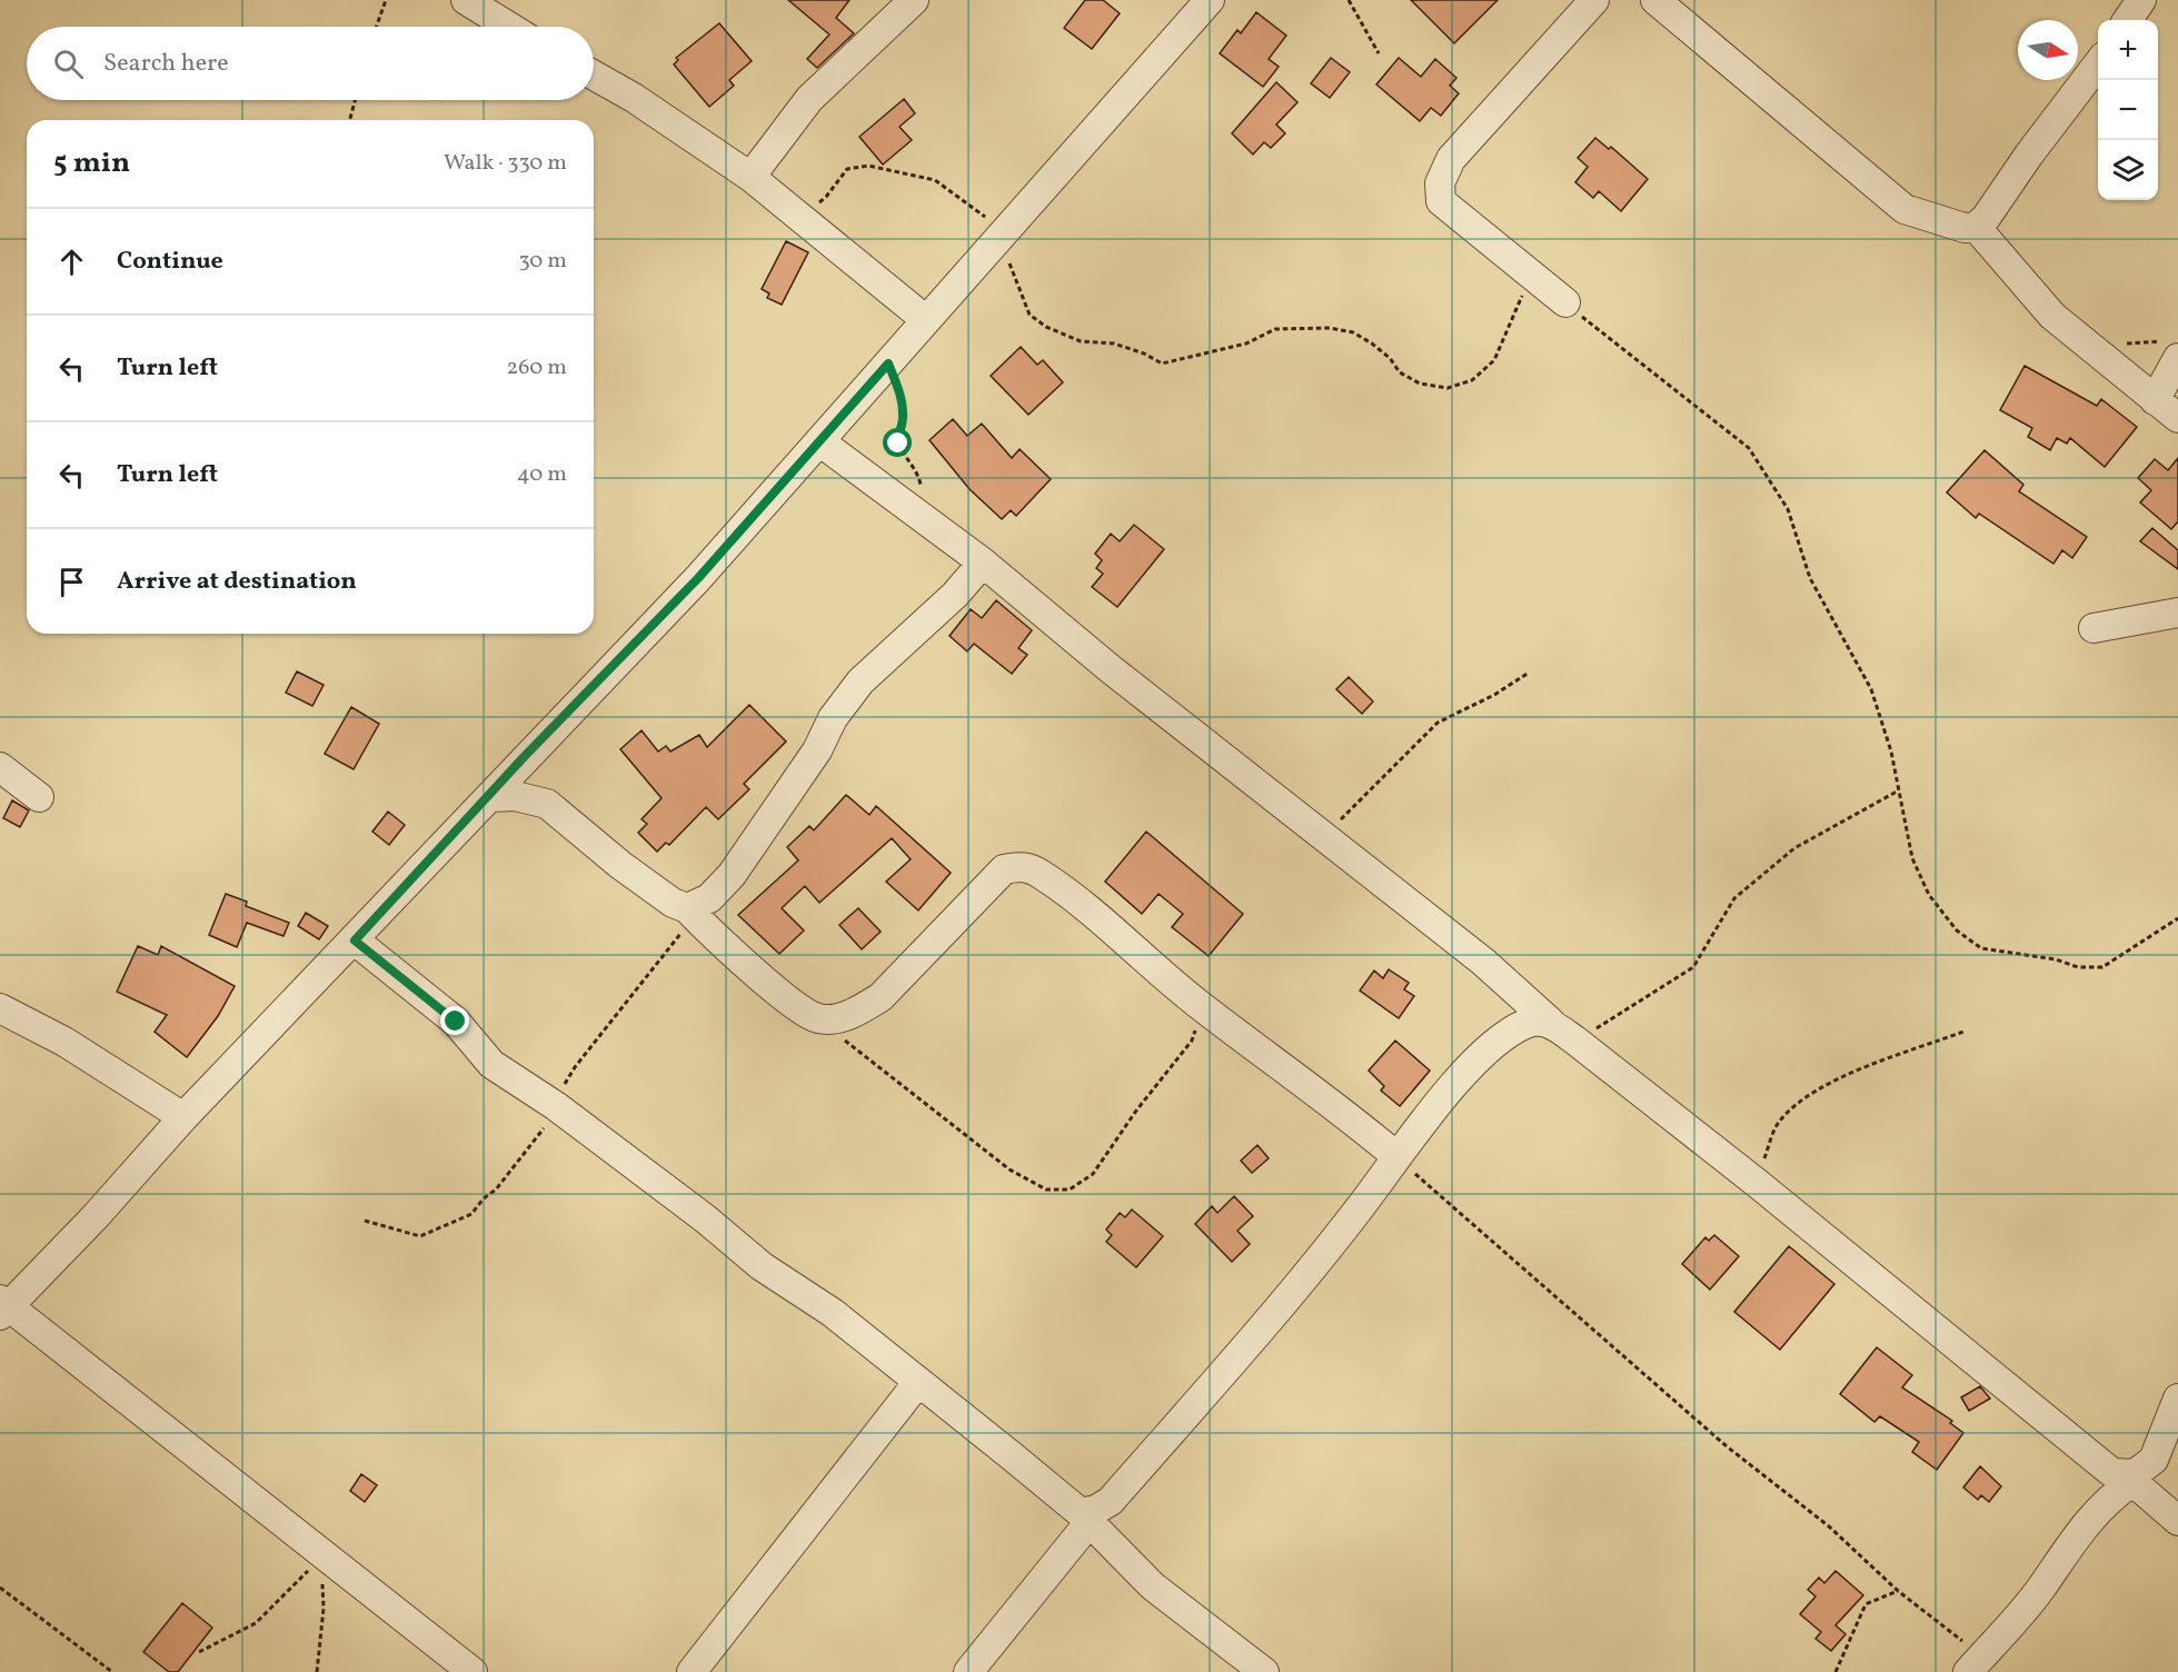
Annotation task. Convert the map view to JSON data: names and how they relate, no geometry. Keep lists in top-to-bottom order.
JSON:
{
  "north": "right",
  "page": {
    "map_buttons": ["+", "−"],
    "search": "Search here",
    "heading": ["5 min", "Walk · 330 m"],
    "list": [
      ["Continue", "30 m"],
      ["Turn left", "260 m"],
      ["Turn left", "40 m"],
      "Arrive at destination"
    ]
  }
}
